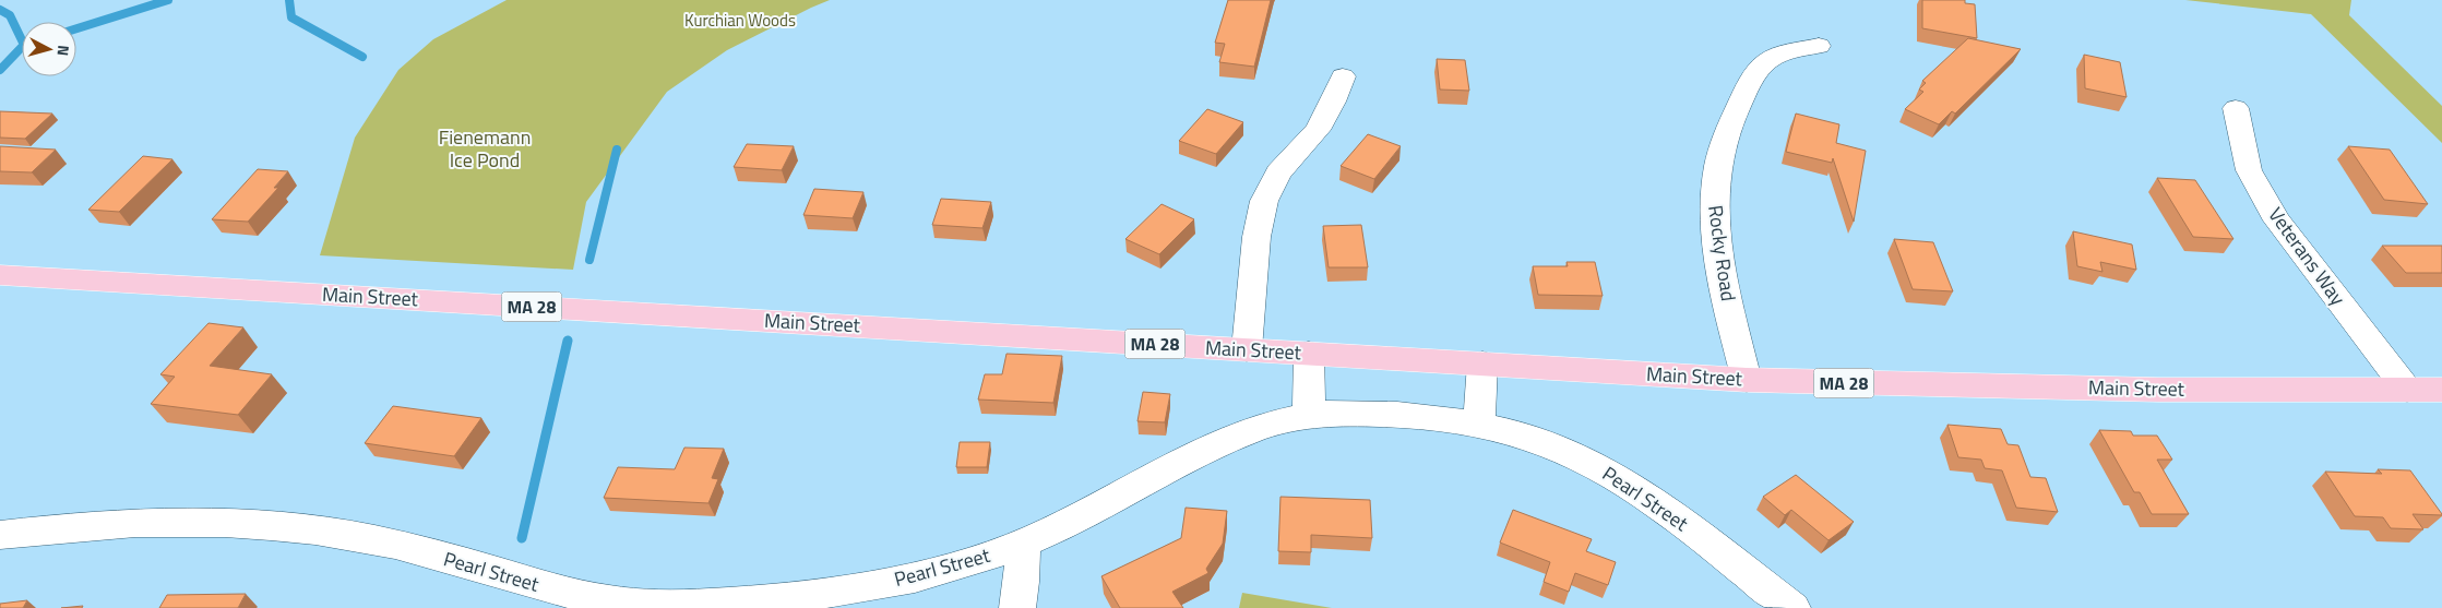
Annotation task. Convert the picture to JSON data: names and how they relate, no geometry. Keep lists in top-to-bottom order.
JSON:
{
  "streets": {
    "main road": ["Main Street", "MA 28"],
    "street": ["Rocky Road", "Veterans Way", "Pearl Street"]
  },
  "crossings": [
    ["Rocky Road", "Main Street"],
    ["Veterans Way", "Main Street"]
  ],
  "parks": ["Kurchian Woods", "Fienemann Ice Pond"],
  "north": "right"
}
